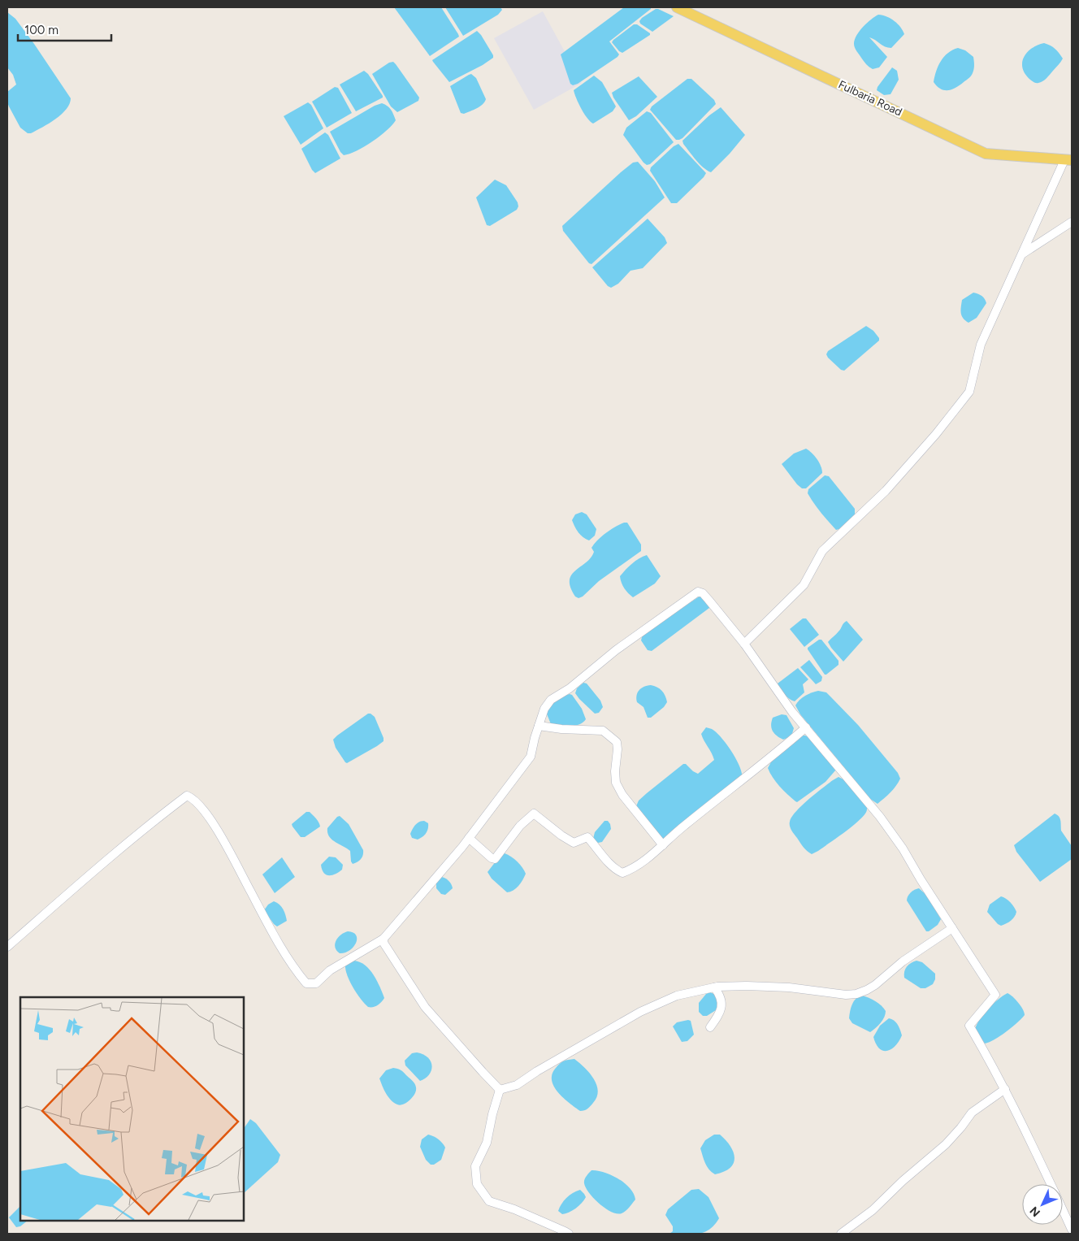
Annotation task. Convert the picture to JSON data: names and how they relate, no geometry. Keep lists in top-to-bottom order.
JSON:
{
  "streets": {
    "main road": ["Fulbaria Road"]
  },
  "scale_bar": "100 m",
  "north": "bottom left"
}
